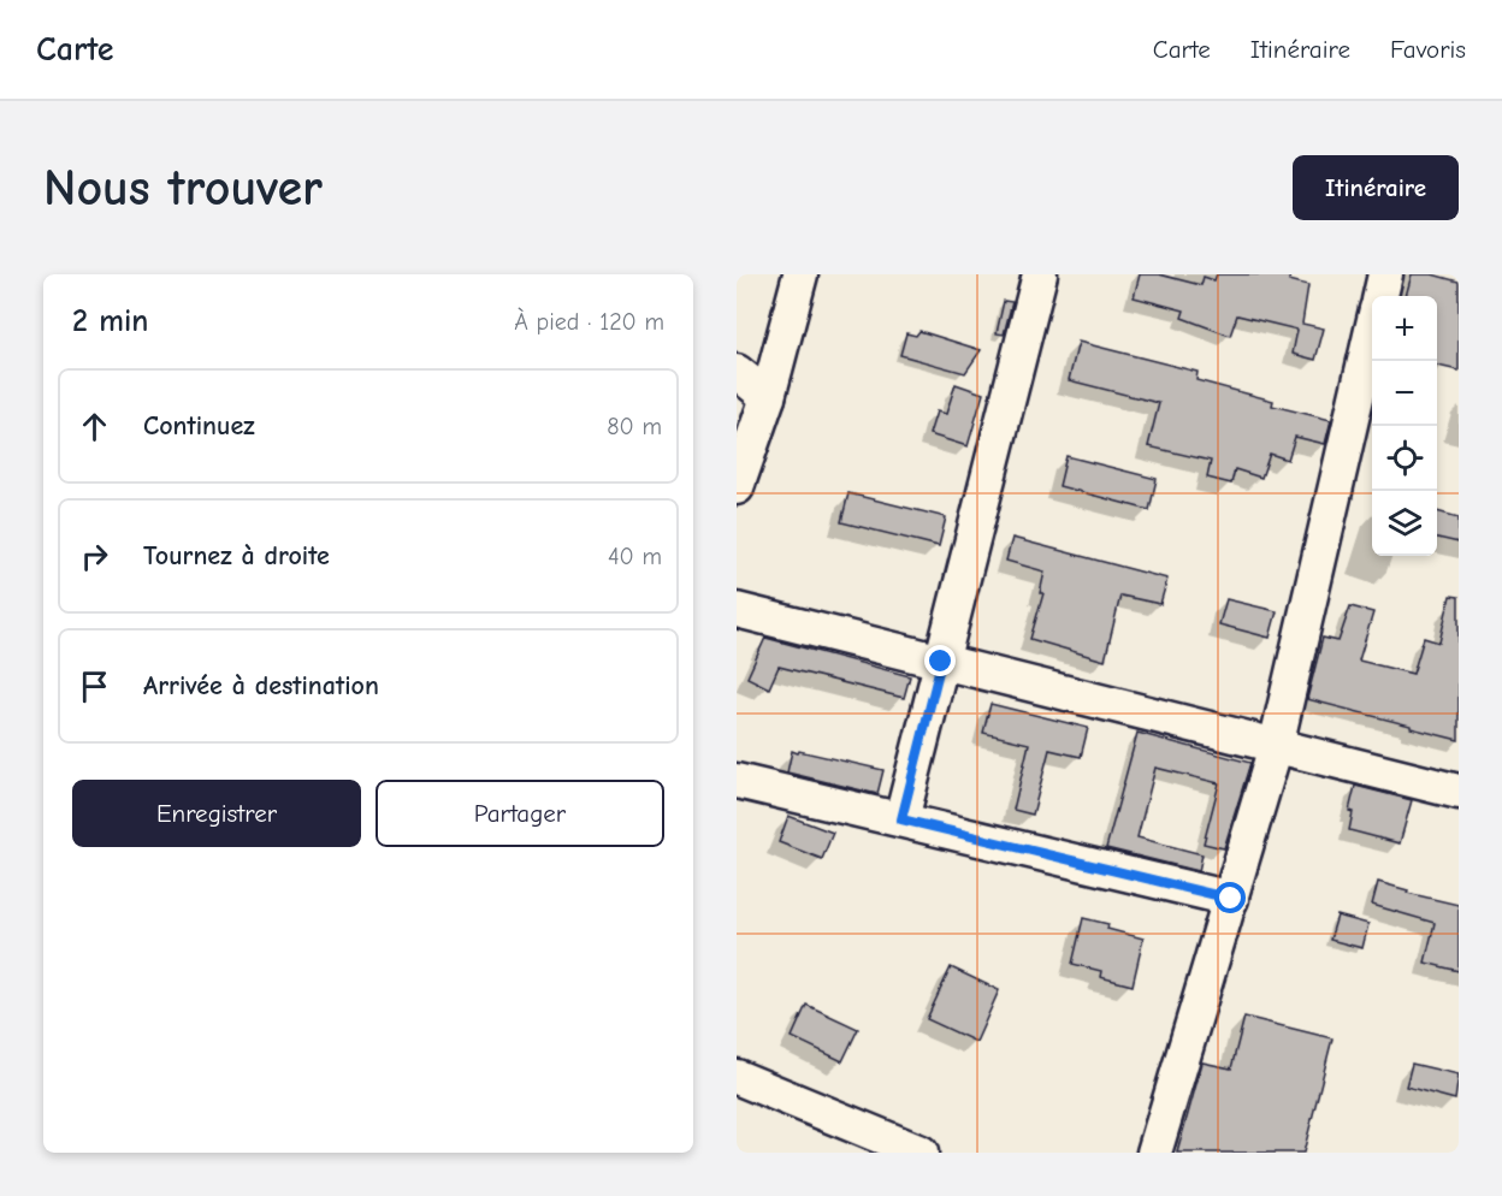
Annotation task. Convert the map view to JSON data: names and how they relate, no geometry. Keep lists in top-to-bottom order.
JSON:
{
  "page": {
    "header": "Carte",
    "nav": ["Carte", "Itinéraire", "Favoris"],
    "buttons": [
      "Itinéraire",
      ["Enregistrer", "Partager"]
    ],
    "title": "Nous trouver",
    "heading": ["2 min", "À pied · 120 m"],
    "map_buttons": ["+", "−"],
    "list": [
      ["Continuez", "80 m"],
      ["Tournez à droite", "40 m"],
      "Arrivée à destination"
    ]
  }
}
